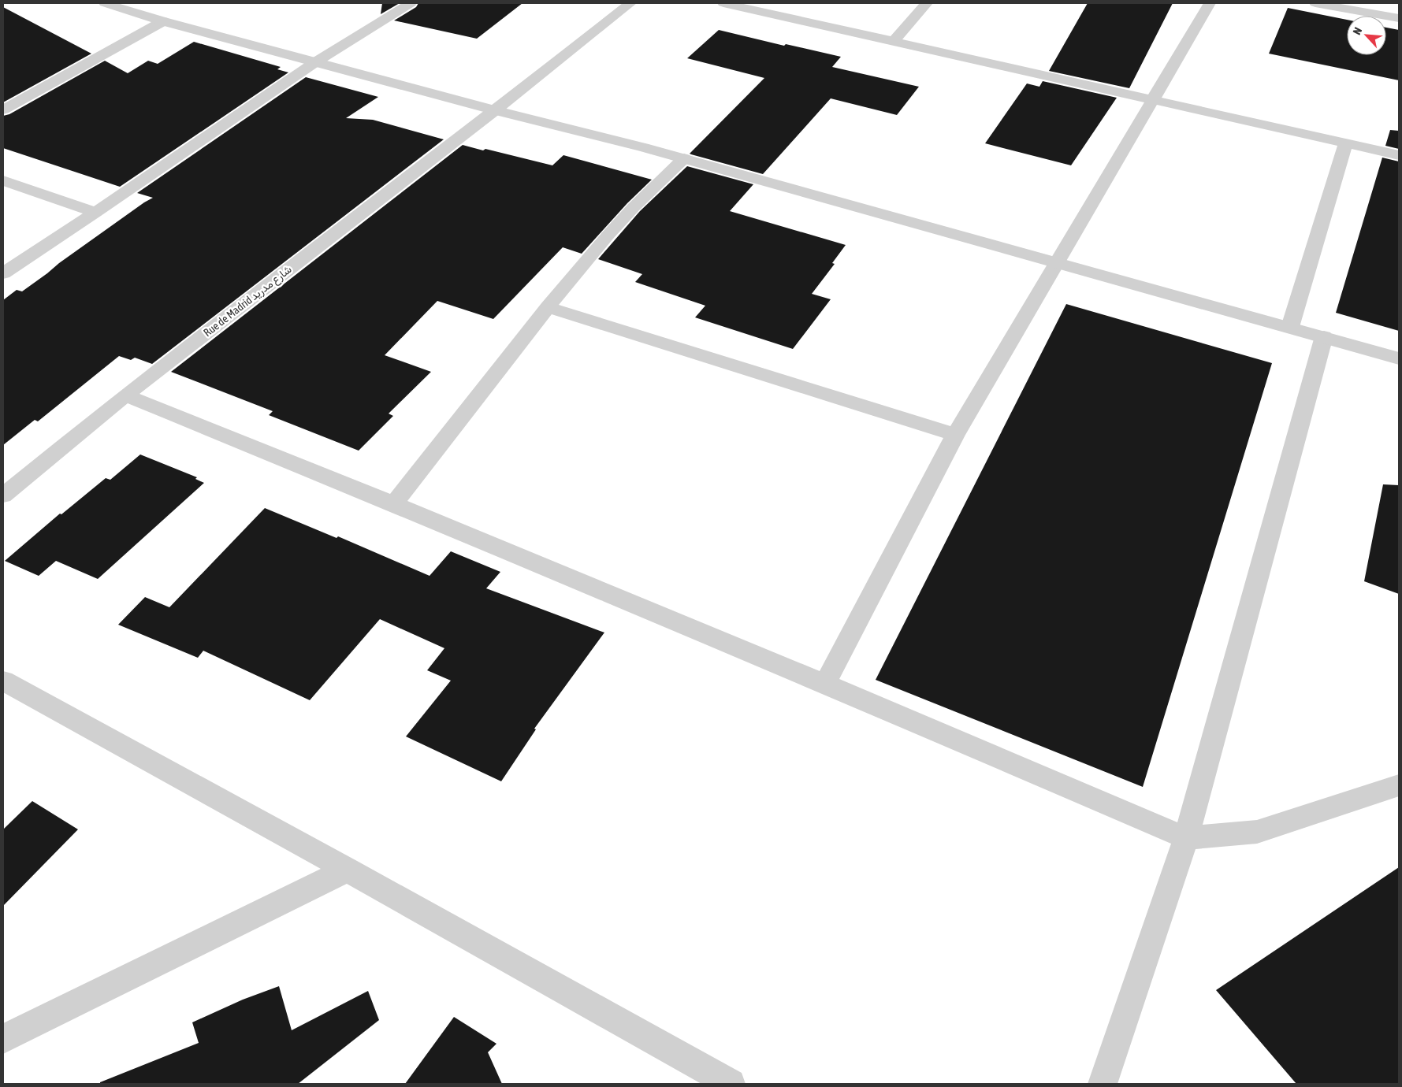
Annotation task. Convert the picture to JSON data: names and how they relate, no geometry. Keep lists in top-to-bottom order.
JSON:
{
  "streets": {
    "street": ["Rue de Madrid شارع مدريد"]
  },
  "north": "top left"
}
